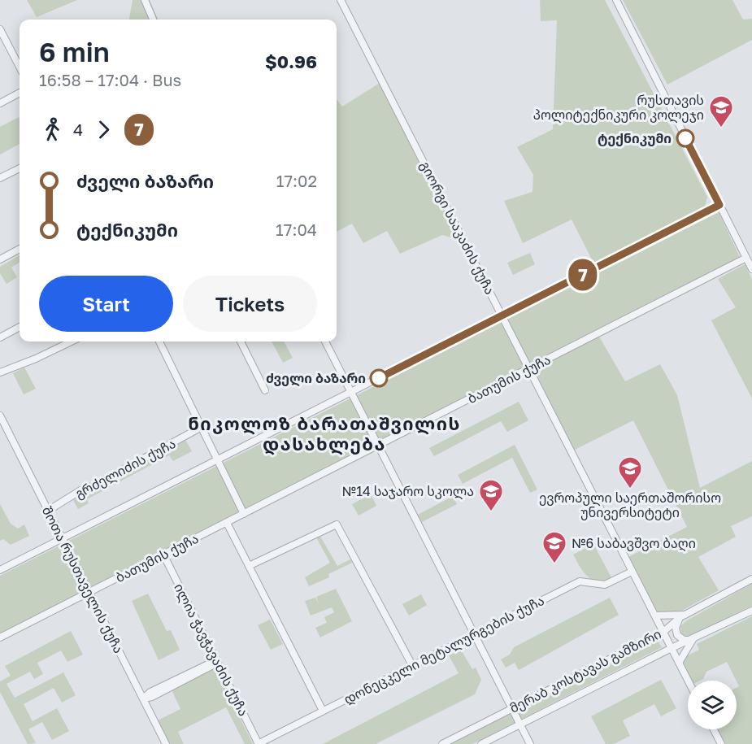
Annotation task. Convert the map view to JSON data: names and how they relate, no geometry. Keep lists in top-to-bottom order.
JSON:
{
  "streets": {
    "street": [
      "გიორგი სააკაძის ქუჩა",
      "ბათუმის ქუჩა",
      "გრძელიძის ქუჩა",
      "შოთა რუსთაველის ქუჩა",
      "ილია ჭავჭავაძის ქუჩა",
      "დონეცკელი მეტალურგების ქუჩა",
      "მერაბ კოსტავას გამზირი"
    ]
  },
  "crossings": [
    ["გიორგი სააკაძის ქუჩა", "ბათუმის ქუჩა"],
    ["გიორგი სააკაძის ქუჩა", "დონეცკელი მეტალურგების ქუჩა"],
    ["გიორგი სააკაძის ქუჩა", "მერაბ კოსტავას გამზირი"],
    ["ბათუმის ქუჩა", "შოთა რუსთაველის ქუჩა"],
    ["ბათუმის ქუჩა", "ილია ჭავჭავაძის ქუჩა"],
    ["გრძელიძის ქუჩა", "შოთა რუსთაველის ქუჩა"],
    ["ილია ჭავჭავაძის ქუჩა", "დონეცკელი მეტალურგების ქუჩა"]
  ],
  "districts": ["ნიკოლოზ ბარათაშვილის დასახლება"],
  "places": {
    "school or university": [
      "რუსთავის პოლიტექნიკური კოლეჯი",
      "ევროპული საერთაშორისო უნივერსიტეტი",
      "№14 საჯარო სკოლა",
      "№6 საბავშვო ბაღი"
    ],
    "other": ["ტექნიკუმი", "ძველი ბაზარი"]
  },
  "lines": ["bus line 7"],
  "page": {
    "on_map": "7",
    "heading": ["6 min", "16:58 – 17:04 · Bus", "$0.96"],
    "legs": ["4", "7"],
    "list": [
      {
        "name": "ძველი ბაზარი",
        "value": "17:02"
      },
      {
        "name": "ტექნიკუმი",
        "value": "17:04"
      }
    ],
    "buttons": ["Start", "Tickets"]
  }
}
